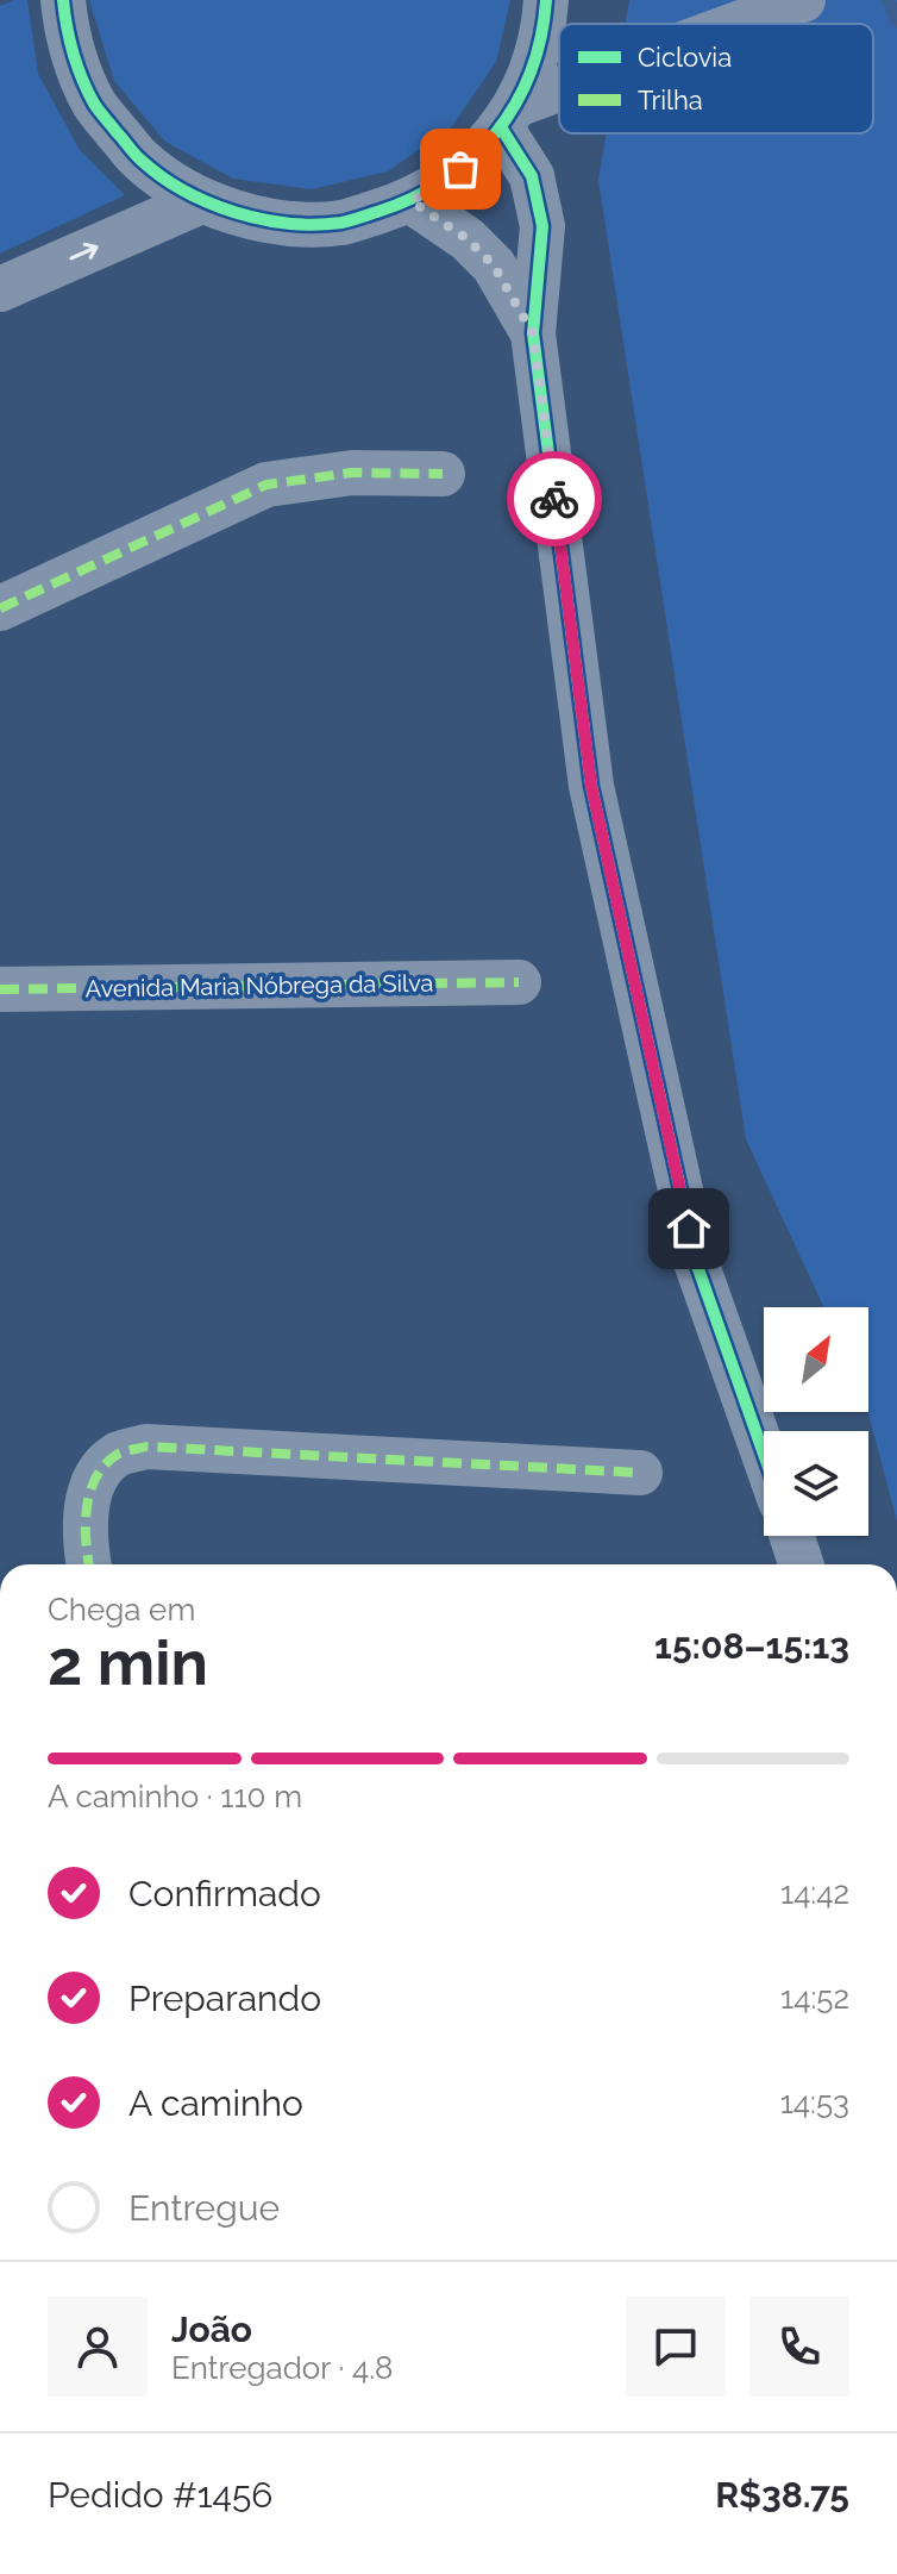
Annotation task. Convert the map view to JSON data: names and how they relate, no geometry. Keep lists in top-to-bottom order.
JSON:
{
  "streets": {
    "street": ["Avenida Maria Nóbrega da Silva"]
  },
  "legend": ["Ciclovia", "Trilha"],
  "north": "top right",
  "page": {
    "heading": ["2 min", "Chega em", "15:08–15:13"],
    "panel": [
      "João",
      "Entregador · 4.8",
      "Pedido #1456",
      "R$38.75"
    ],
    "bar": "A caminho · 110 m",
    "list": [
      ["Confirmado", "14:42"],
      ["Preparando", "14:52"],
      ["A caminho", "14:53"],
      "Entregue"
    ]
  }
}
